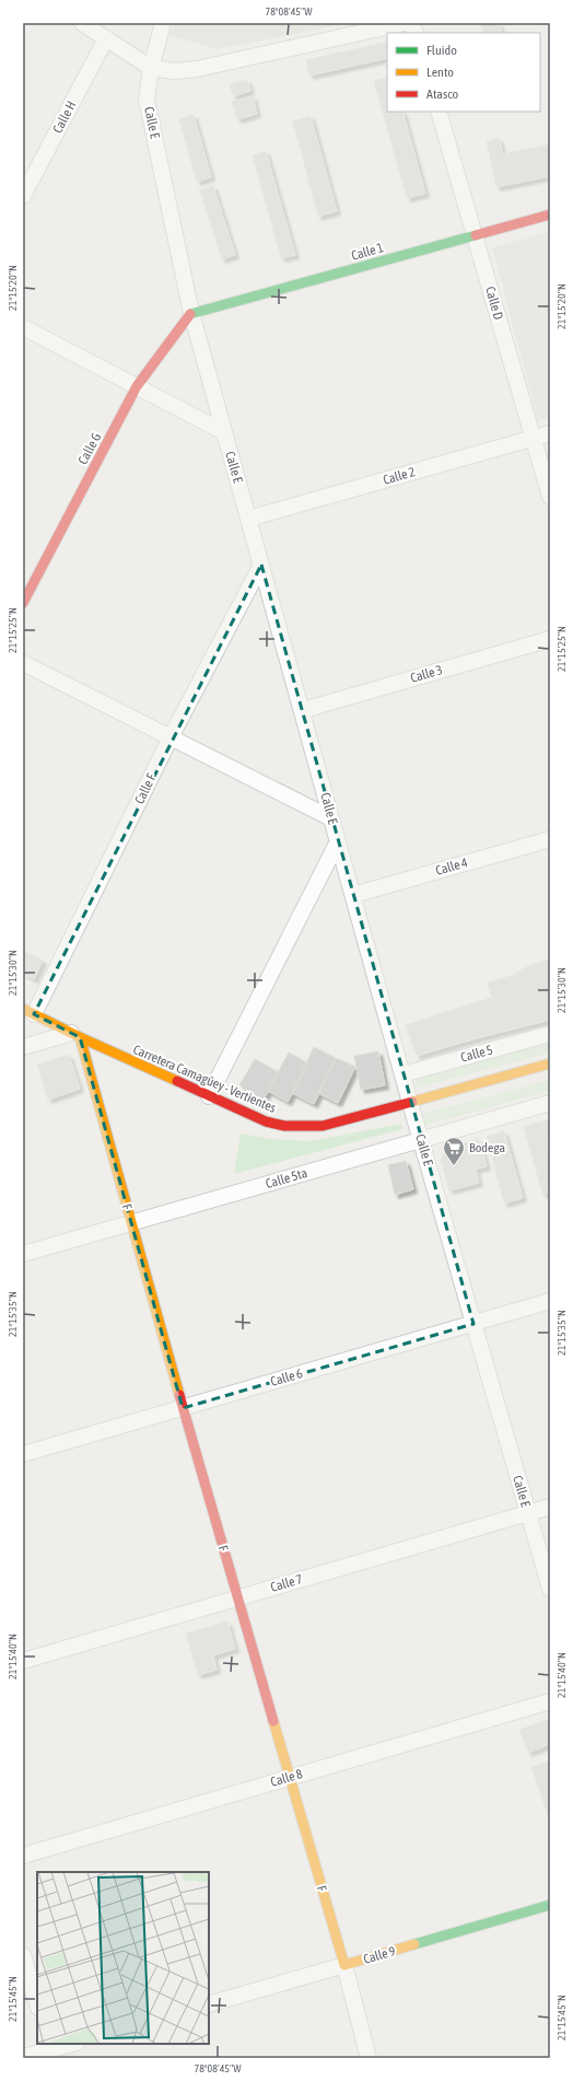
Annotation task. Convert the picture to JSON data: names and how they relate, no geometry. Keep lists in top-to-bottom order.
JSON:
{
  "streets": {
    "street": [
      "Calle H",
      "Calle E",
      "Calle 1",
      "Calle D",
      "Calle G",
      "Calle 2",
      "Calle 3",
      "Calle F",
      "Calle 4",
      "Calle 5",
      "Carretera Camagüey - Vertientes",
      "Calle 5ta",
      "F",
      "Calle 6",
      "Calle 7",
      "Calle 8",
      "Calle 9"
    ]
  },
  "crossings": [
    ["Calle E", "Calle 1"],
    ["Calle E", "Calle G"],
    ["Calle E", "Calle 2"],
    ["Calle E", "Calle 3"],
    ["Calle E", "Calle F"],
    ["Calle E", "Calle 4"],
    ["Calle E", "Calle 5"],
    ["Calle E", "Carretera Camagüey - Vertientes"],
    ["Calle E", "Calle 5ta"],
    ["Calle E", "Calle 6"],
    ["Calle E", "Calle 7"],
    ["Calle 1", "Calle D"],
    ["Calle 1", "Calle G"],
    ["Calle D", "Calle 2"],
    ["Calle F", "Carretera Camagüey - Vertientes"],
    ["Carretera Camagüey - Vertientes", "F"],
    ["Calle 5ta", "F"],
    ["F", "Calle 6"],
    ["F", "Calle 7"],
    ["F", "Calle 8"],
    ["F", "Calle 9"]
  ],
  "places": {
    "supermarket": ["Bodega"]
  },
  "legend": ["Fluido", "Lento", "Atasco"],
  "coordinates": [
    "78°08'45\"W",
    "21°15'20\"N",
    "21°15'25\"N",
    "21°15'30\"N",
    "21°15'35\"N",
    "21°15'40\"N",
    "21°15'45\"N"
  ]
}
